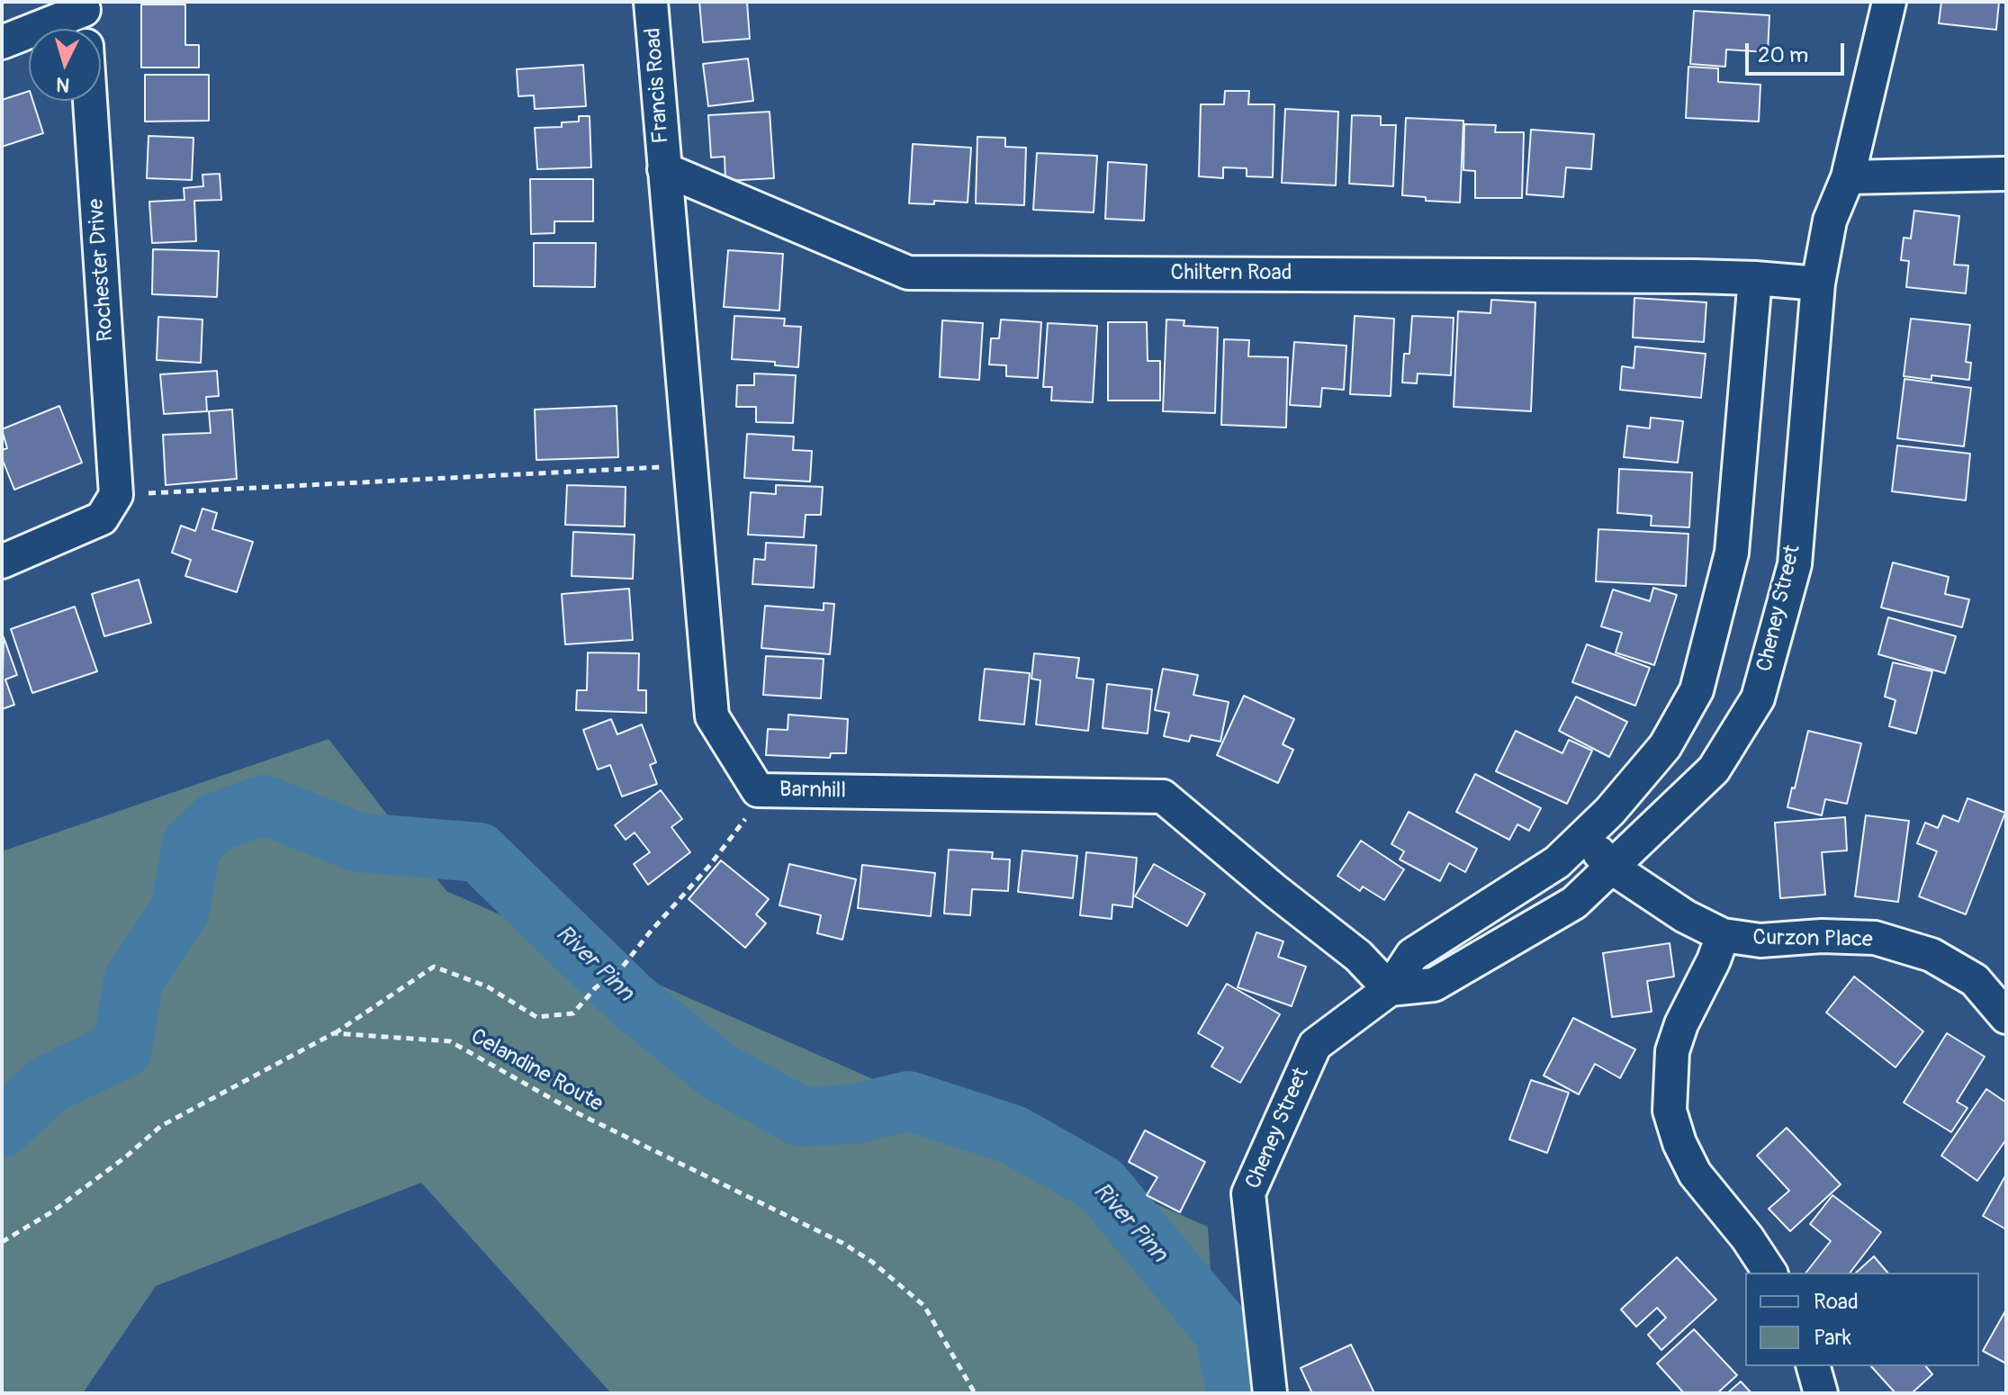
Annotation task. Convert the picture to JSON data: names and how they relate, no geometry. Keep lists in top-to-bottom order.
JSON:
{
  "streets": {
    "street": [
      "Francis Road",
      "Rochester Drive",
      "Chiltern Road",
      "Cheney Street",
      "Barnhill",
      "Curzon Place"
    ],
    "path": ["Celandine Route"]
  },
  "crossings": [
    ["Francis Road", "Chiltern Road"],
    ["Francis Road", "Barnhill"],
    ["Chiltern Road", "Cheney Street"],
    ["Chiltern Road", "Barnhill"],
    ["Cheney Street", "Barnhill"],
    ["Cheney Street", "Curzon Place"]
  ],
  "water": ["River Pinn"],
  "legend": ["Road", "Park"],
  "scale_bar": "20 m",
  "north": "bottom"
}
